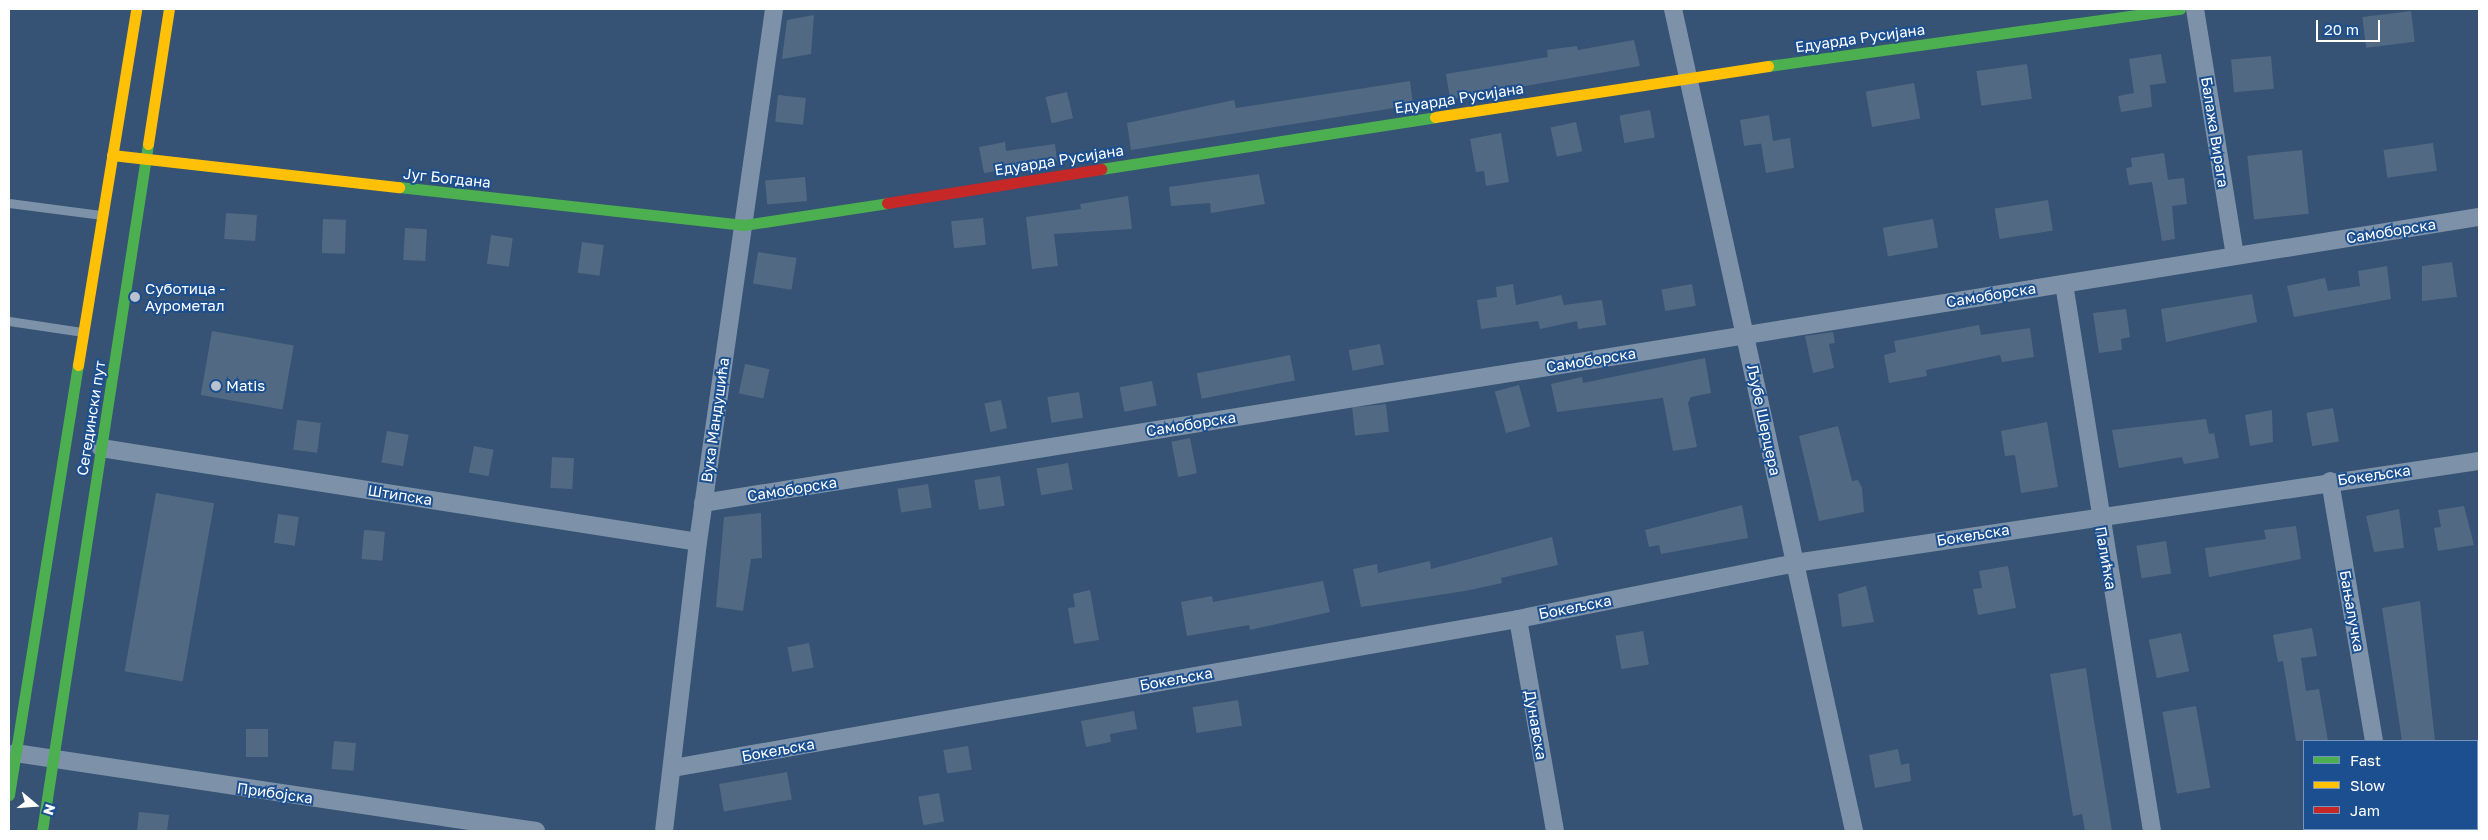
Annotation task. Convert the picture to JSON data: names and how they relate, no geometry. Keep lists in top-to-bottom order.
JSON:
{
  "streets": {
    "street": [
      "Едуарда Русијана",
      "Балажа Вирага",
      "Југ Богдана",
      "Самоборска",
      "Сегедински пут",
      "Вука Мандушића",
      "Љубе Шерцера",
      "Бокељска",
      "Штипска",
      "Палићка",
      "Бањалучка",
      "Дунавска",
      "Прибојска"
    ]
  },
  "crossings": [
    ["Едуарда Русијана", "Југ Богдана"],
    ["Едуарда Русијана", "Вука Мандушића"],
    ["Едуарда Русијана", "Љубе Шерцера"],
    ["Балажа Вирага", "Самоборска"],
    ["Југ Богдана", "Сегедински пут"],
    ["Југ Богдана", "Вука Мандушића"],
    ["Самоборска", "Вука Мандушића"],
    ["Самоборска", "Љубе Шерцера"],
    ["Самоборска", "Палићка"],
    ["Сегедински пут", "Штипска"],
    ["Сегедински пут", "Прибојска"],
    ["Вука Мандушића", "Бокељска"],
    ["Вука Мандушића", "Штипска"],
    ["Љубе Шерцера", "Бокељска"],
    ["Бокељска", "Палићка"],
    ["Бокељска", "Бањалучка"],
    ["Бокељска", "Дунавска"]
  ],
  "places": ["Суботица - Аурометал", "Matis"],
  "legend": ["Fast", "Slow", "Jam"],
  "scale_bar": "20 m",
  "north": "right"
}
